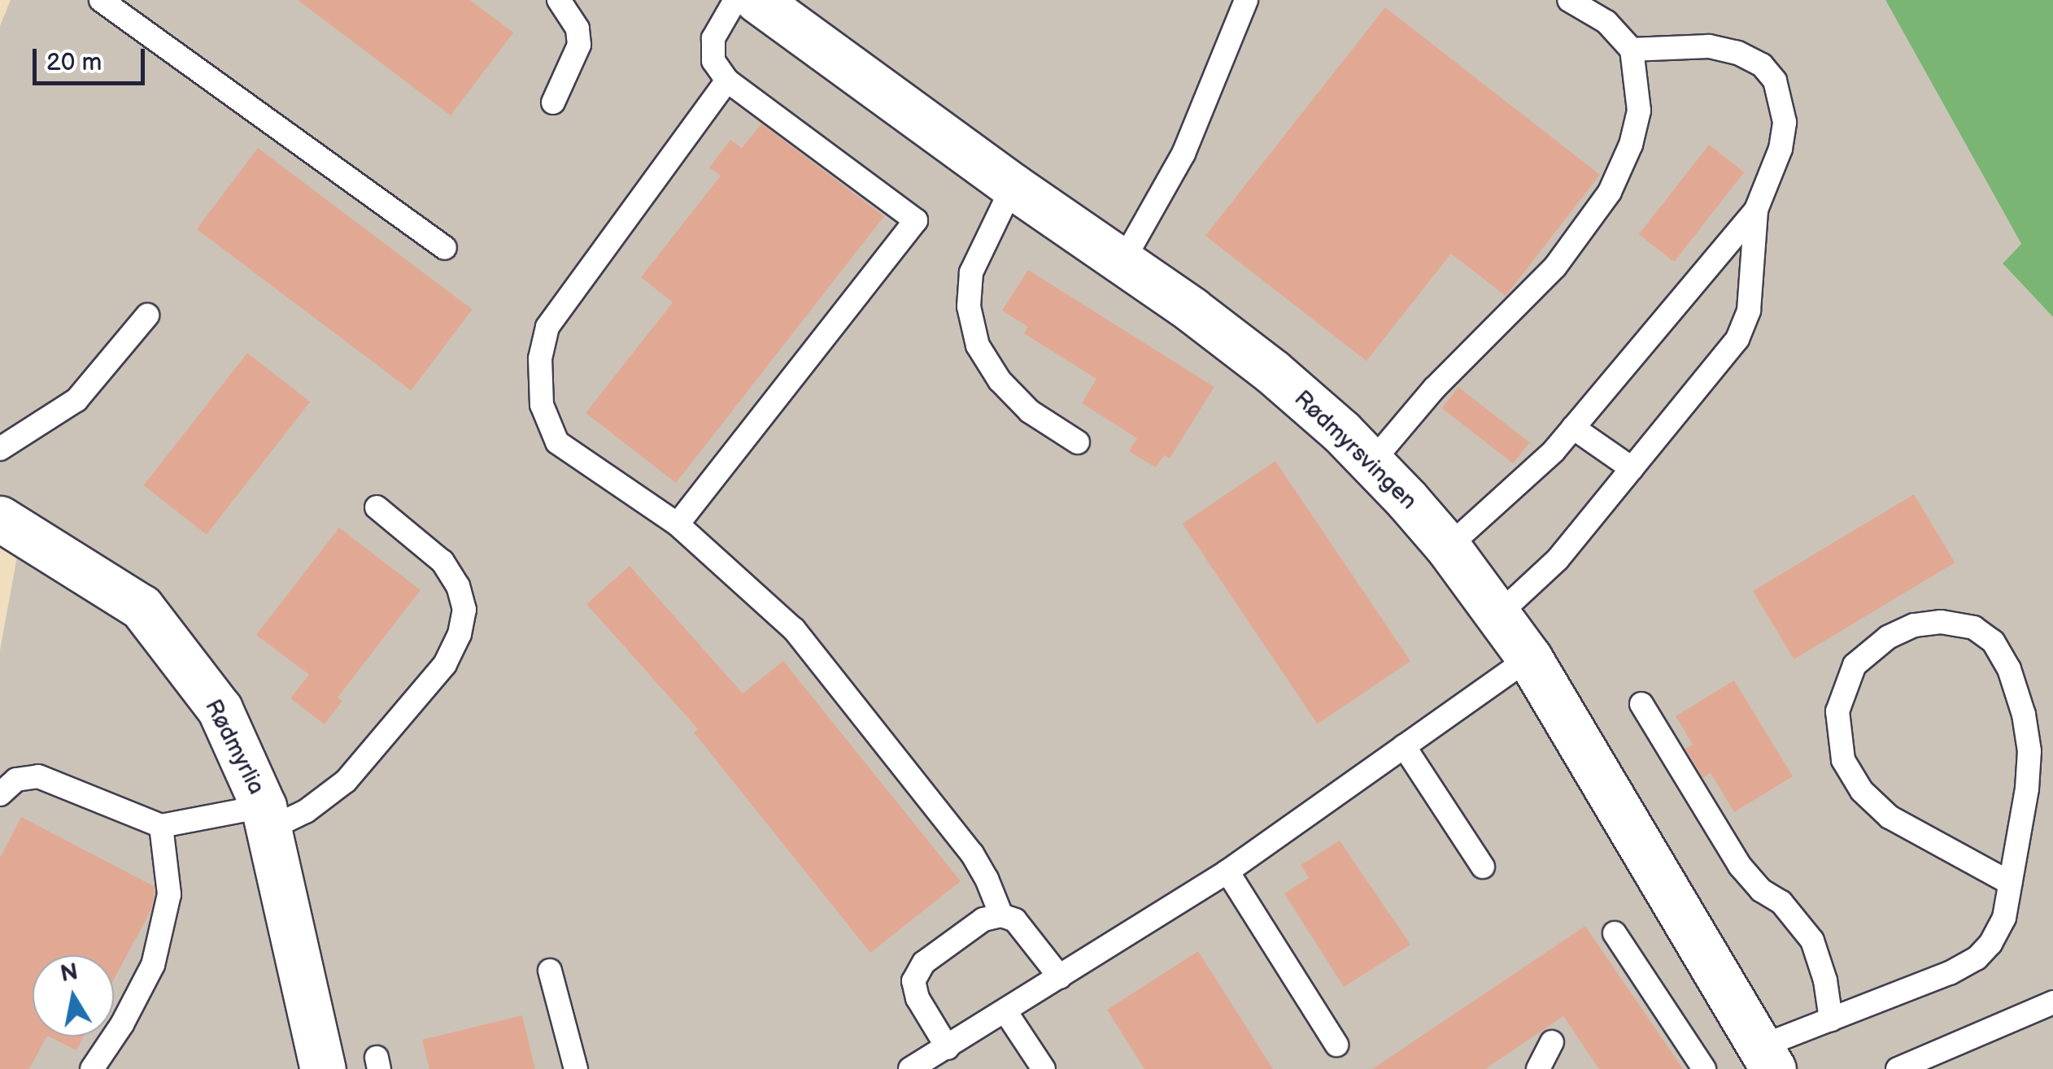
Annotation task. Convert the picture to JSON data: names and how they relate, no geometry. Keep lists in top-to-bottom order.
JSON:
{
  "streets": {
    "street": ["Rødmyrsvingen", "Rødmyrlia"]
  },
  "scale_bar": "20 m",
  "north": "top"
}
